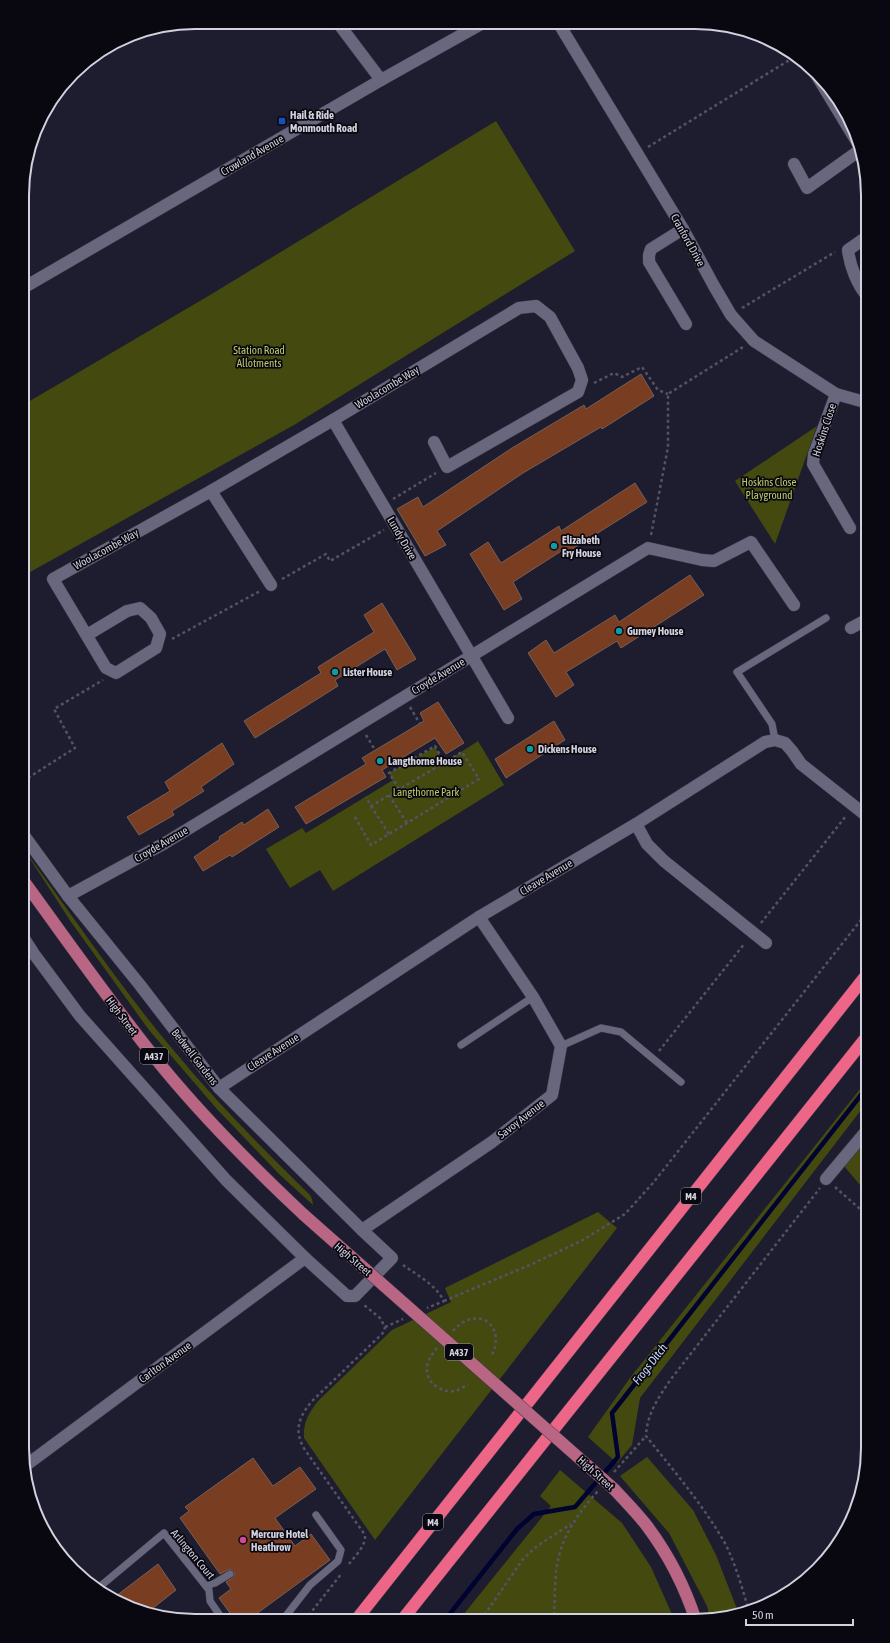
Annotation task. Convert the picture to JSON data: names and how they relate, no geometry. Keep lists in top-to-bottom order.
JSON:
{
  "streets": {
    "highway": ["M4"],
    "main road": ["High Street", "A437"],
    "street": [
      "Crowland Avenue",
      "Cranford Drive",
      "Woolacombe Way",
      "Hoskins Close",
      "Lundy Drive",
      "Croyde Avenue",
      "Cleave Avenue",
      "Bedwell Gardens",
      "Savoy Avenue",
      "Carlton Avenue"
    ],
    "lane": ["Arlington Court"]
  },
  "crossings": [
    ["Cranford Drive", "Hoskins Close"],
    ["Woolacombe Way", "Lundy Drive"],
    ["Lundy Drive", "Croyde Avenue"],
    ["Croyde Avenue", "Bedwell Gardens"],
    ["Cleave Avenue", "Bedwell Gardens"],
    ["Bedwell Gardens", "Savoy Avenue"]
  ],
  "water": ["Frogs Ditch"],
  "parks": ["Station Road Allotments", "Hoskins Close Playground", "Langthorne Park"],
  "places": {
    "transit": ["Hail & Ride Monmouth Road"],
    "other": [
      "Elizabeth Fry House",
      "Gurney House",
      "Lister House",
      "Dickens House",
      "Langthorne House",
      "Mercure Hotel Heathrow"
    ]
  },
  "scale_bar": "50 m"
}
